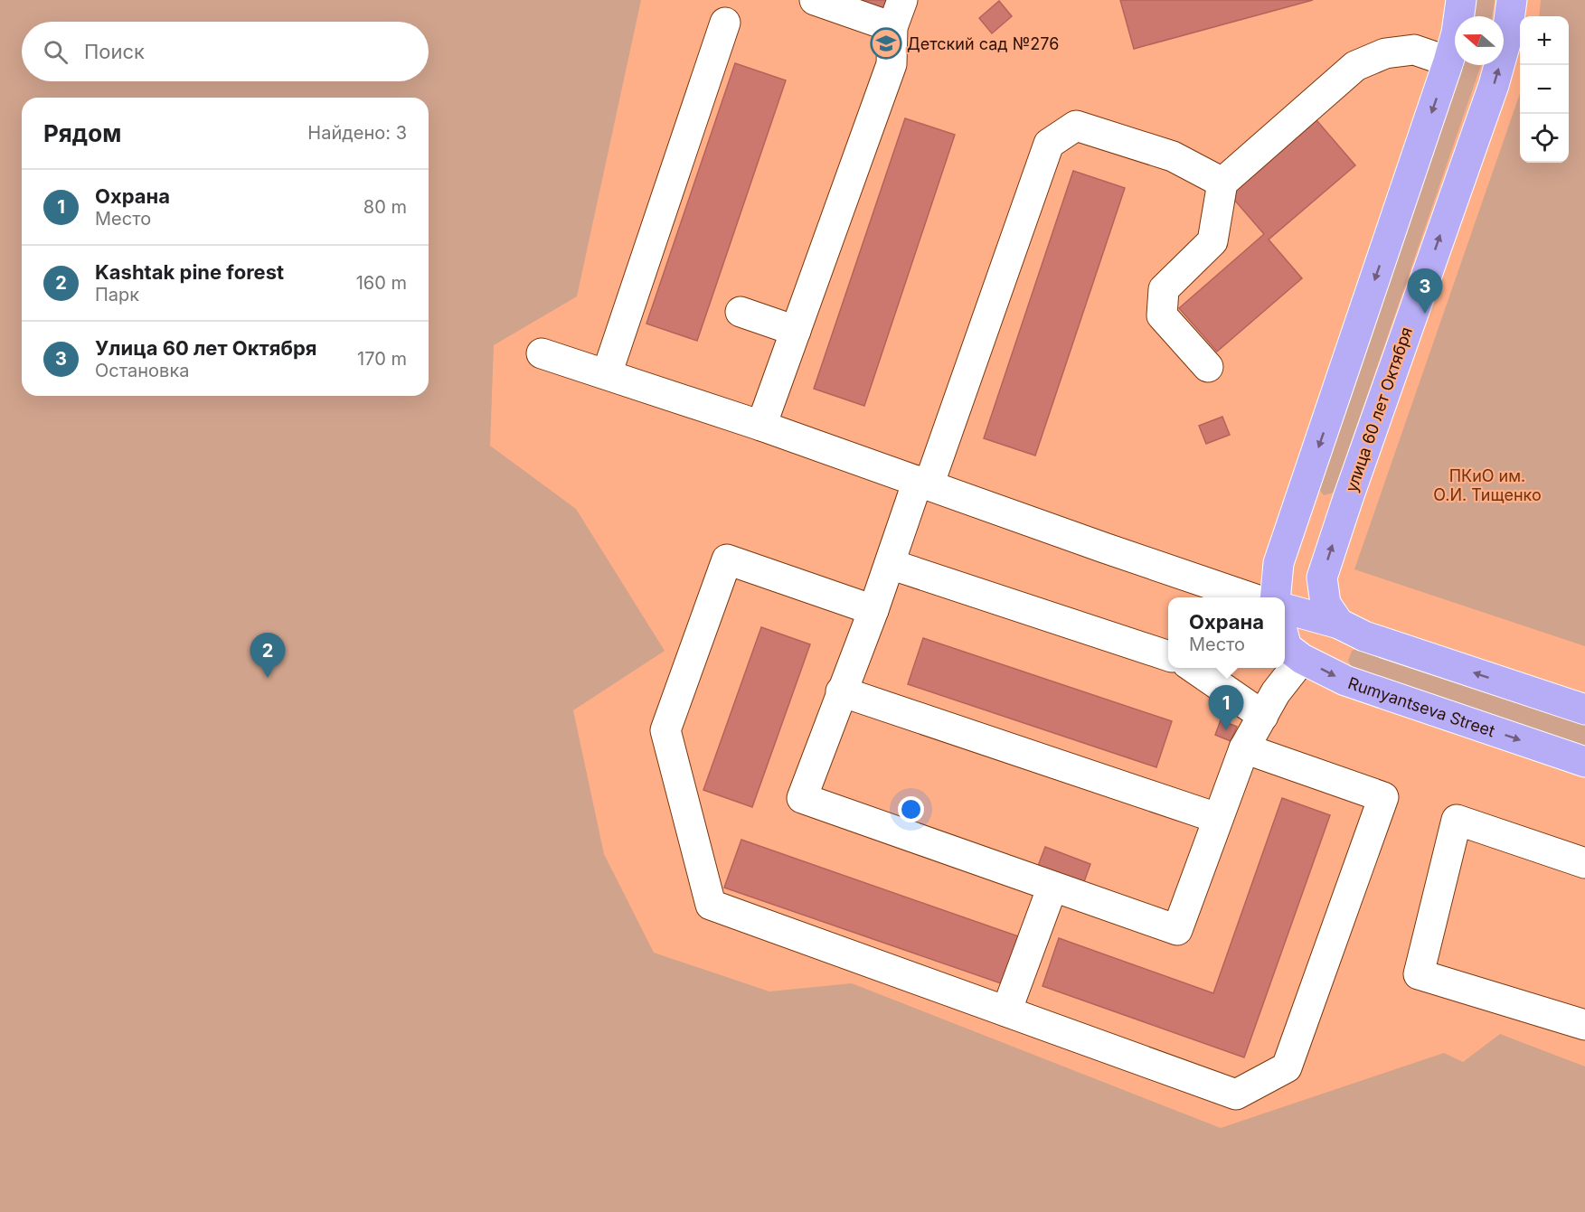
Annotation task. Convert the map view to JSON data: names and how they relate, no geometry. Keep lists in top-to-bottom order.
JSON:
{
  "streets": {
    "main road": ["улица 60 лет Октября", "Rumyantseva Street"]
  },
  "parks": ["ПКиО им. О.И. Тищенко"],
  "places": {
    "school or university": ["Детский сад №276"]
  },
  "north": "left",
  "page": {
    "map_buttons": ["+", "−"],
    "search": "Поиск",
    "heading": ["Рядом", "Найдено: 3"],
    "list": [
      {
        "mark": "1",
        "name": "Охрана",
        "note": "Место",
        "value": "80 m"
      },
      {
        "mark": "2",
        "name": "Kashtak pine forest",
        "note": "Парк",
        "value": "160 m"
      },
      {
        "mark": "3",
        "name": "Улица 60 лет Октября",
        "note": "Остановка",
        "value": "170 m"
      }
    ],
    "pins": ["3", "2", "1"],
    "popup": ["Охрана", "Место"]
  }
}
